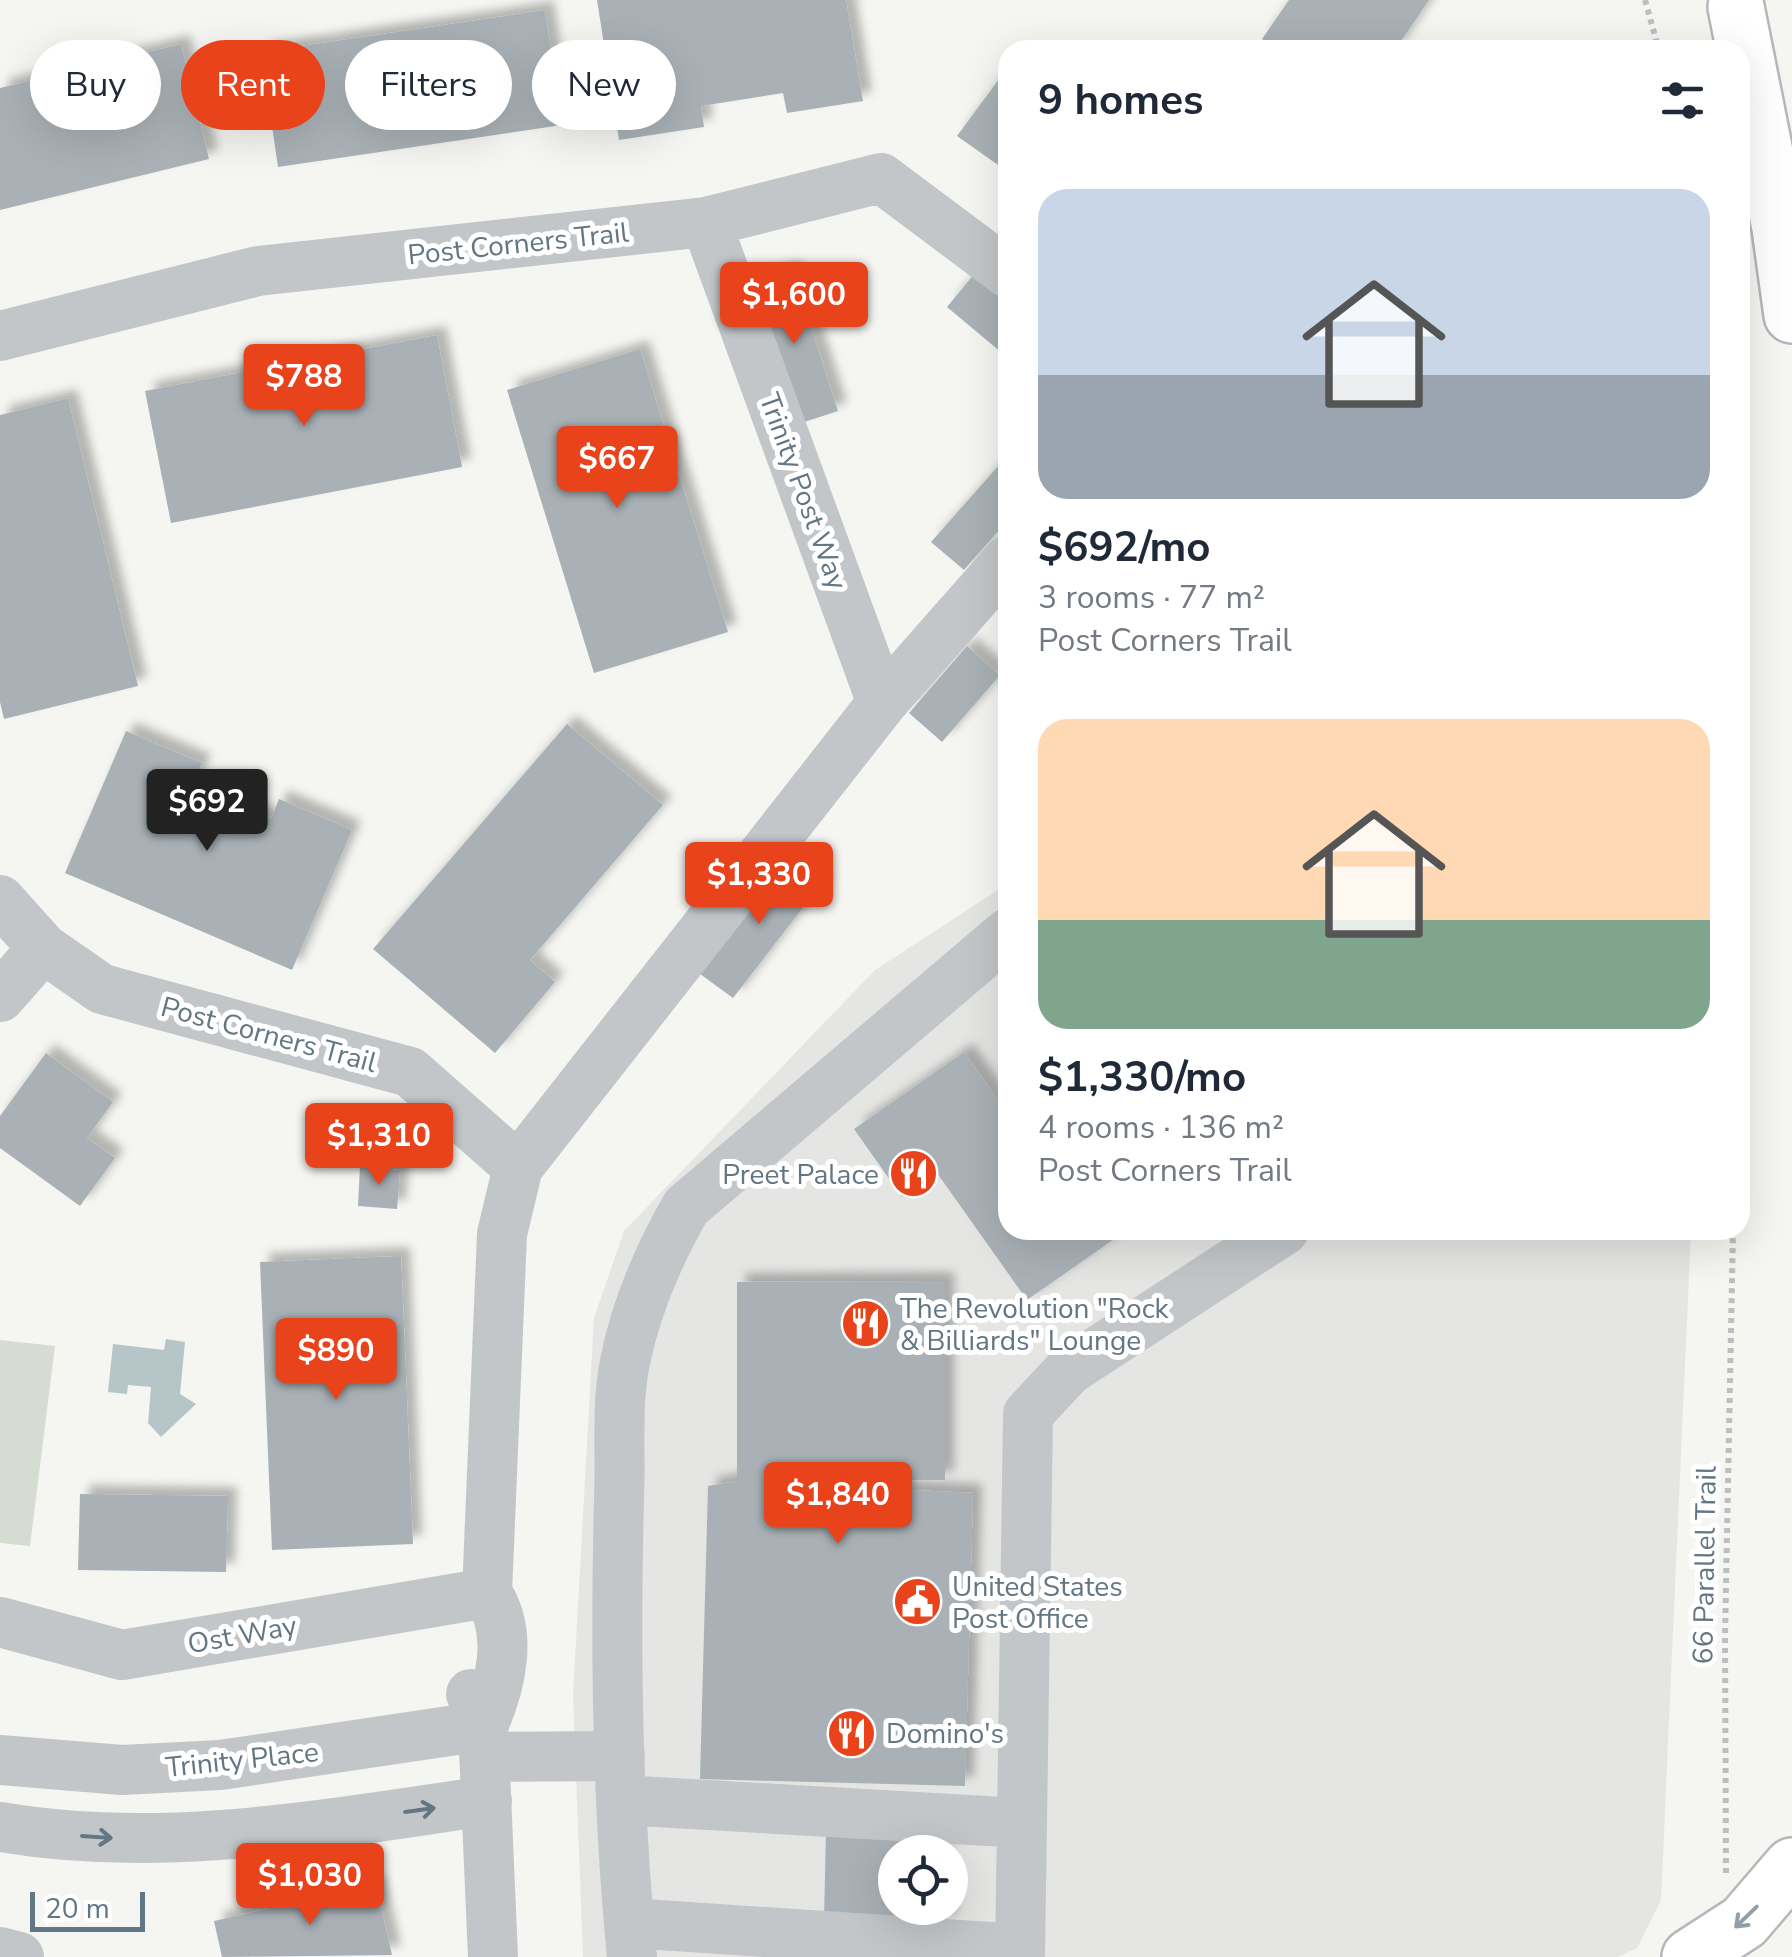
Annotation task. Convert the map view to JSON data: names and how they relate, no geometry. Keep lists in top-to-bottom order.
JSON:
{
  "streets": {
    "street": [
      "Post Corners Trail",
      "Trinity Post Way",
      "Ost Way",
      "Trinity Place"
    ],
    "path": ["66 Parallel Trail"]
  },
  "crossings": [
    ["Post Corners Trail", "Trinity Post Way"]
  ],
  "places": {
    "restaurant": ["Preet Palace", "The Revolution \"Rock & Billiards\" Lounge", "Domino's"],
    "public building": ["United States Post Office"]
  },
  "scale_bar": "20 m",
  "page": {
    "chip": [
      "Buy",
      "Rent",
      "Filters",
      "New"
    ],
    "heading": "9 homes",
    "list": [
      {
        "name": "$692/mo",
        "note": "3 rooms · 77 m² · Post Corners Trail"
      },
      {
        "name": "$1,330/mo",
        "note": "4 rooms · 136 m² · Post Corners Trail"
      }
    ],
    "price": [
      "$1,600",
      "$788",
      "$667",
      "$692",
      "$1,330",
      "$1,310",
      "$890",
      "$1,840",
      "$1,030"
    ],
    "scale": "20 m"
  }
}
